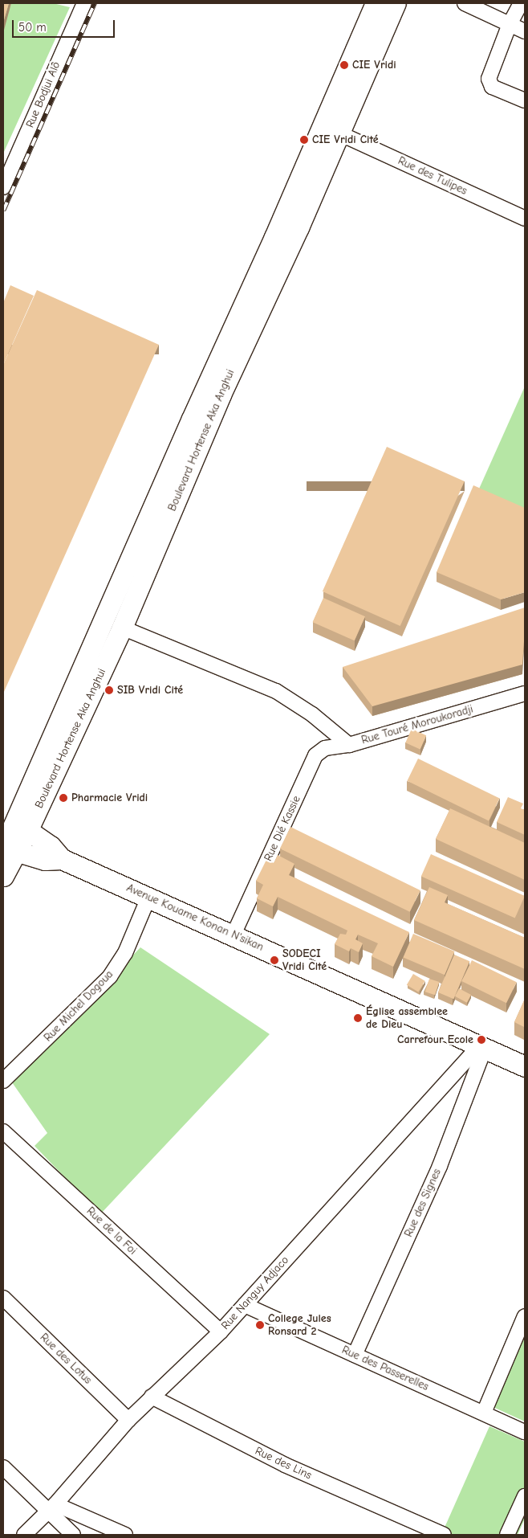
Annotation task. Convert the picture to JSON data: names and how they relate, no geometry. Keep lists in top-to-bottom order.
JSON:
{
  "streets": {
    "main road": ["Boulevard Hortense Aka Anghui", "Avenue Kouame Konan N'sikan"],
    "street": [
      "Rue Bodjui Alô",
      "Rue des Tulipes",
      "Rue Touré Moroukoradji",
      "Rue Dié Kassie",
      "Rue Michel Dogoua",
      "Rue des Signes",
      "Rue de la Foi",
      "Rue Nanguy Adjaco",
      "Rue des Lotus",
      "Rue des Passerelles",
      "Rue des Lins"
    ]
  },
  "crossings": [
    ["Rue des Tulipes", "Boulevard Hortense Aka Anghui"],
    ["Boulevard Hortense Aka Anghui", "Rue Touré Moroukoradji"],
    ["Boulevard Hortense Aka Anghui", "Avenue Kouame Konan N'sikan"],
    ["Rue Touré Moroukoradji", "Rue Dié Kassie"],
    ["Rue Dié Kassie", "Avenue Kouame Konan N'sikan"],
    ["Avenue Kouame Konan N'sikan", "Rue Michel Dogoua"],
    ["Avenue Kouame Konan N'sikan", "Rue des Signes"],
    ["Avenue Kouame Konan N'sikan", "Rue Nanguy Adjaco"],
    ["Rue des Signes", "Rue Nanguy Adjaco"],
    ["Rue des Signes", "Rue des Passerelles"],
    ["Rue de la Foi", "Rue Nanguy Adjaco"],
    ["Rue Nanguy Adjaco", "Rue des Lotus"],
    ["Rue Nanguy Adjaco", "Rue des Passerelles"],
    ["Rue Nanguy Adjaco", "Rue des Lins"]
  ],
  "places": [
    "CIE Vridi",
    "CIE Vridi Cité",
    "SIB Vridi Cité",
    "Pharmacie Vridi",
    "SODECI Vridi Cité",
    "Église assemblee de Dieu",
    "Carrefour Ecole",
    "College Jules Ronsard 2"
  ],
  "scale_bar": "50 m"
}
